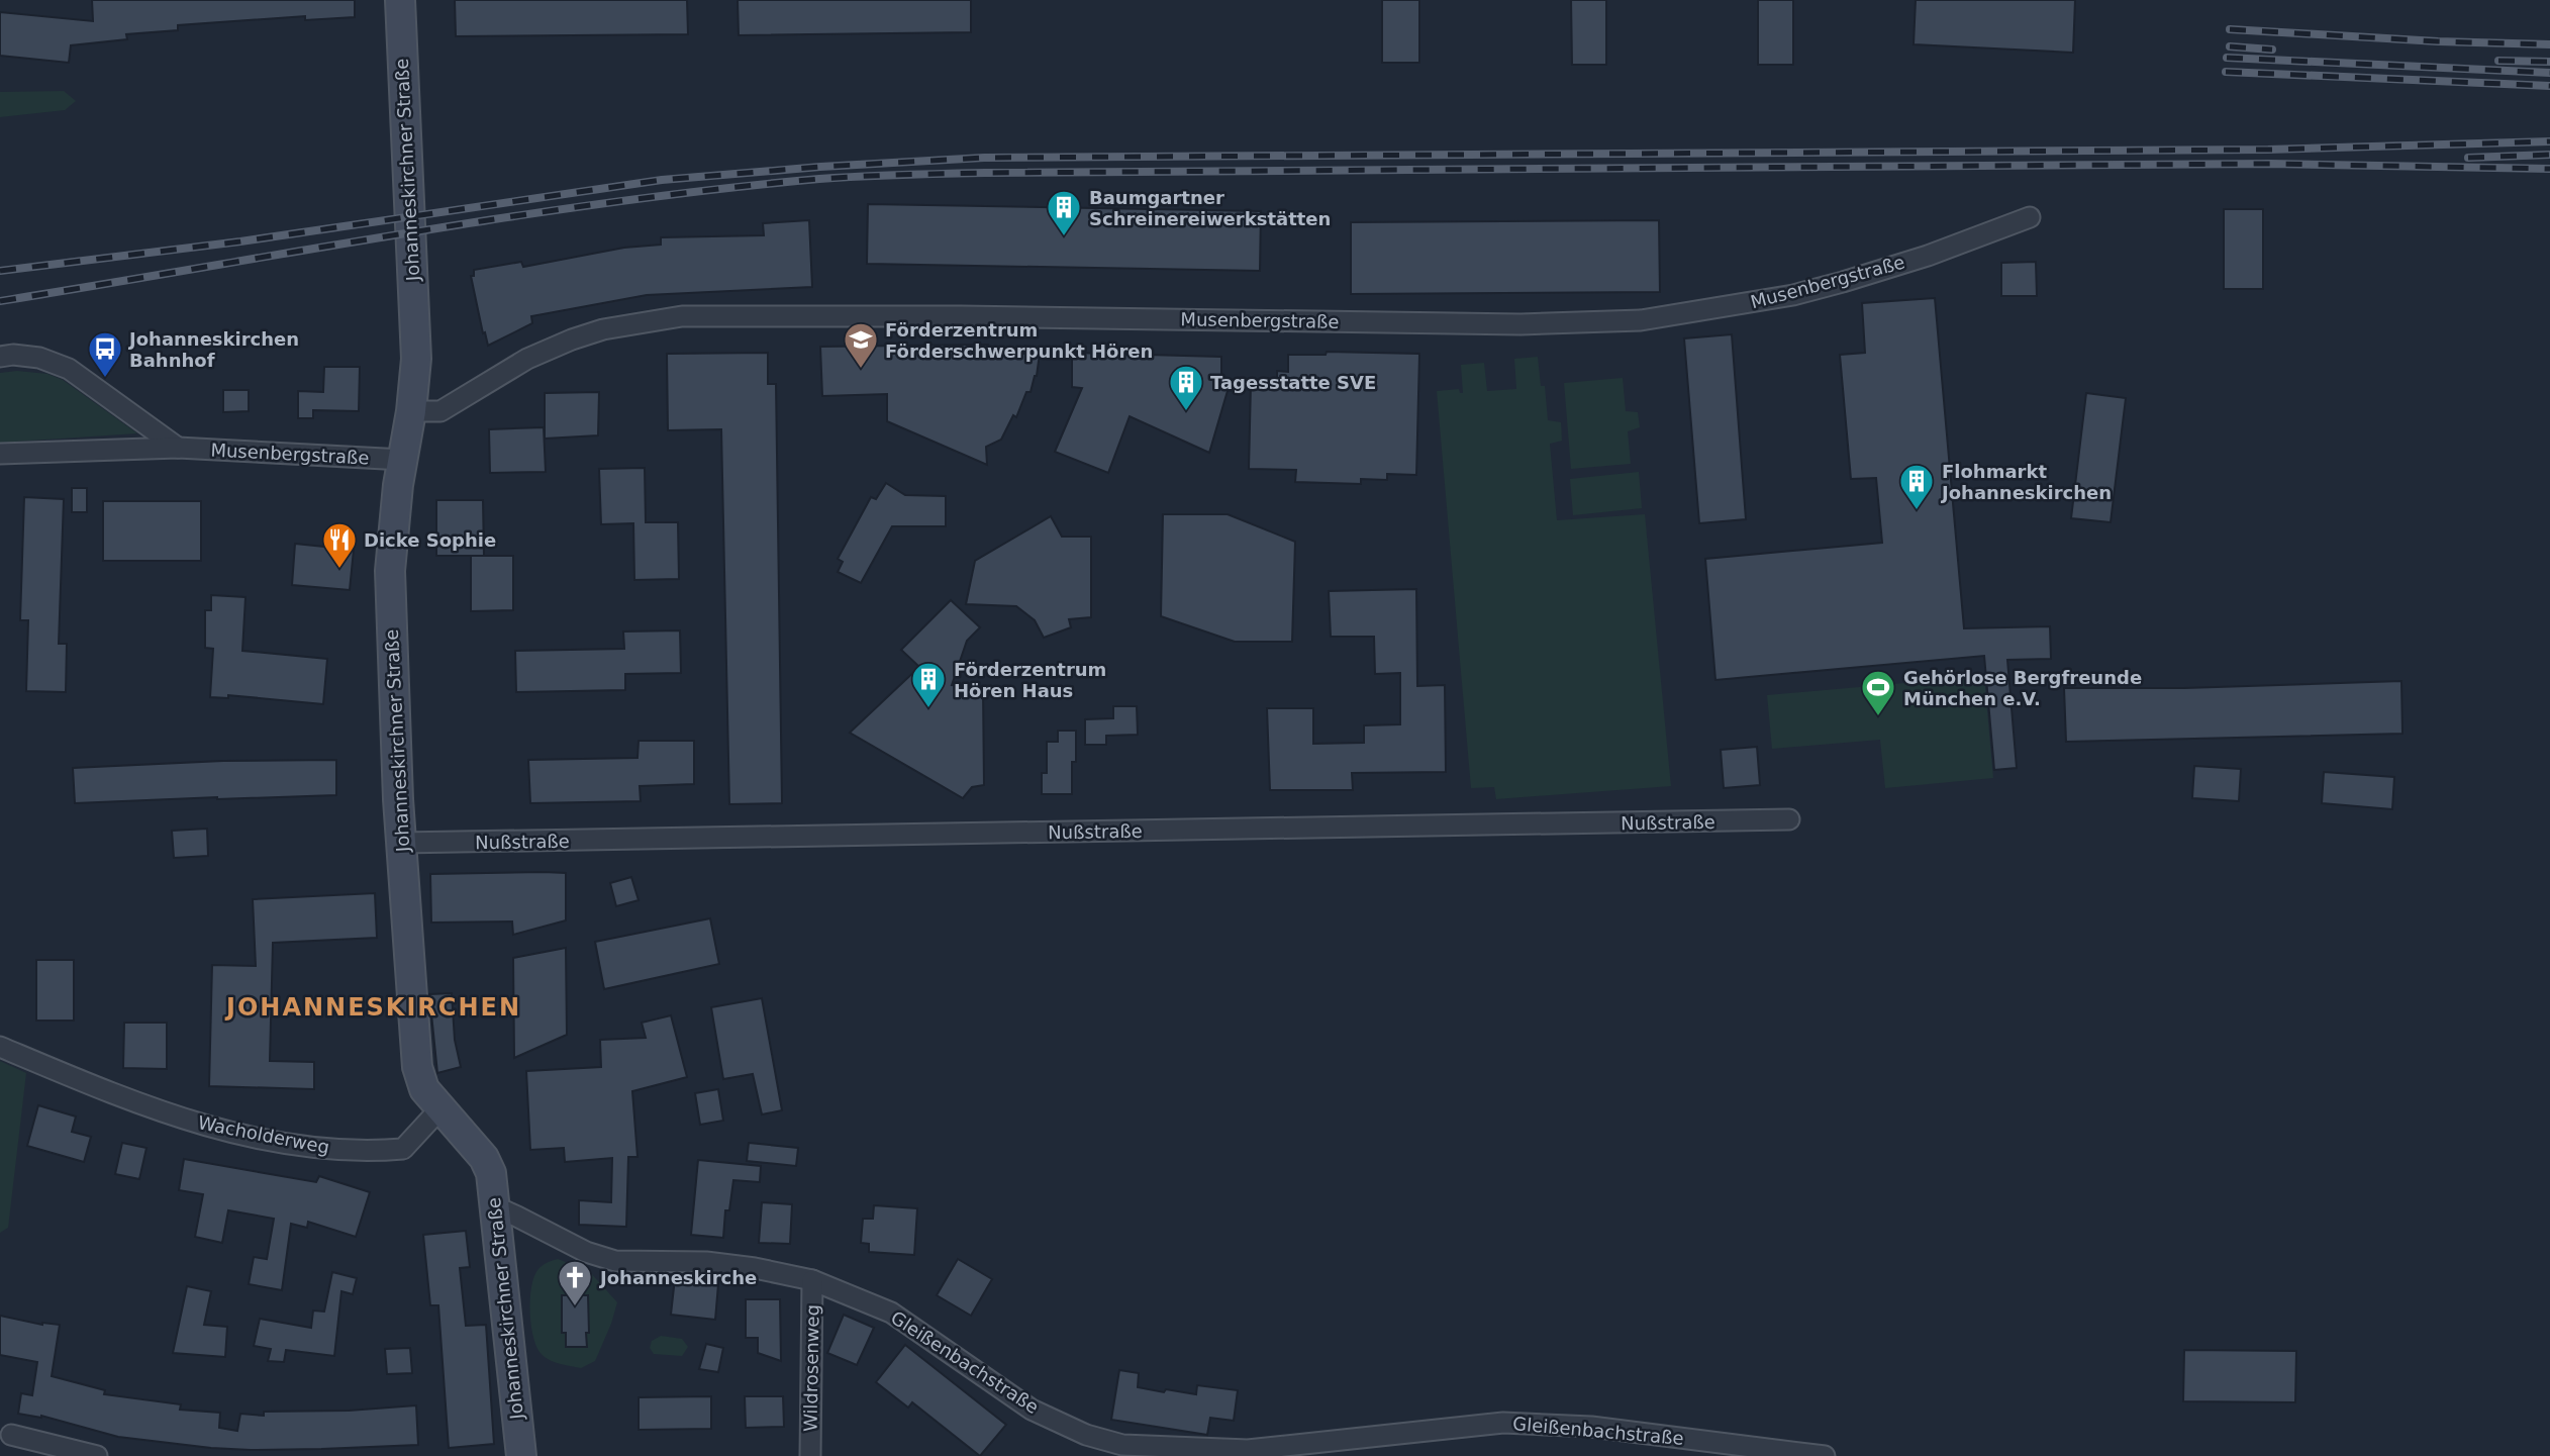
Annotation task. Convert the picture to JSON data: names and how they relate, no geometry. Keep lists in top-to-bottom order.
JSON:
{
  "streets": {
    "street": [
      "Johanneskirchner Straße",
      "Musenbergstraße",
      "Nußstraße",
      "Wacholderweg",
      "Gleißenbachstraße",
      "Wildrosenweg"
    ]
  },
  "crossings": [
    ["Johanneskirchner Straße", "Musenbergstraße"],
    ["Johanneskirchner Straße", "Nußstraße"],
    ["Johanneskirchner Straße", "Wacholderweg"],
    ["Johanneskirchner Straße", "Gleißenbachstraße"],
    ["Gleißenbachstraße", "Wildrosenweg"]
  ],
  "districts": ["JOHANNESKIRCHEN"],
  "places": {
    "building": [
      "Baumgartner Schreinereiwerkstätten",
      "Tagesstatte SVE",
      "Flohmarkt Johanneskirchen",
      "Förderzentrum Hören Haus"
    ],
    "school or university": ["Förderzentrum Förderschwerpunkt Hören"],
    "bus stop": ["Johanneskirchen Bahnhof"],
    "restaurant": ["Dicke Sophie"],
    "sports": ["Gehörlose Bergfreunde München e.V."],
    "church": ["Johanneskirche"]
  }
}
